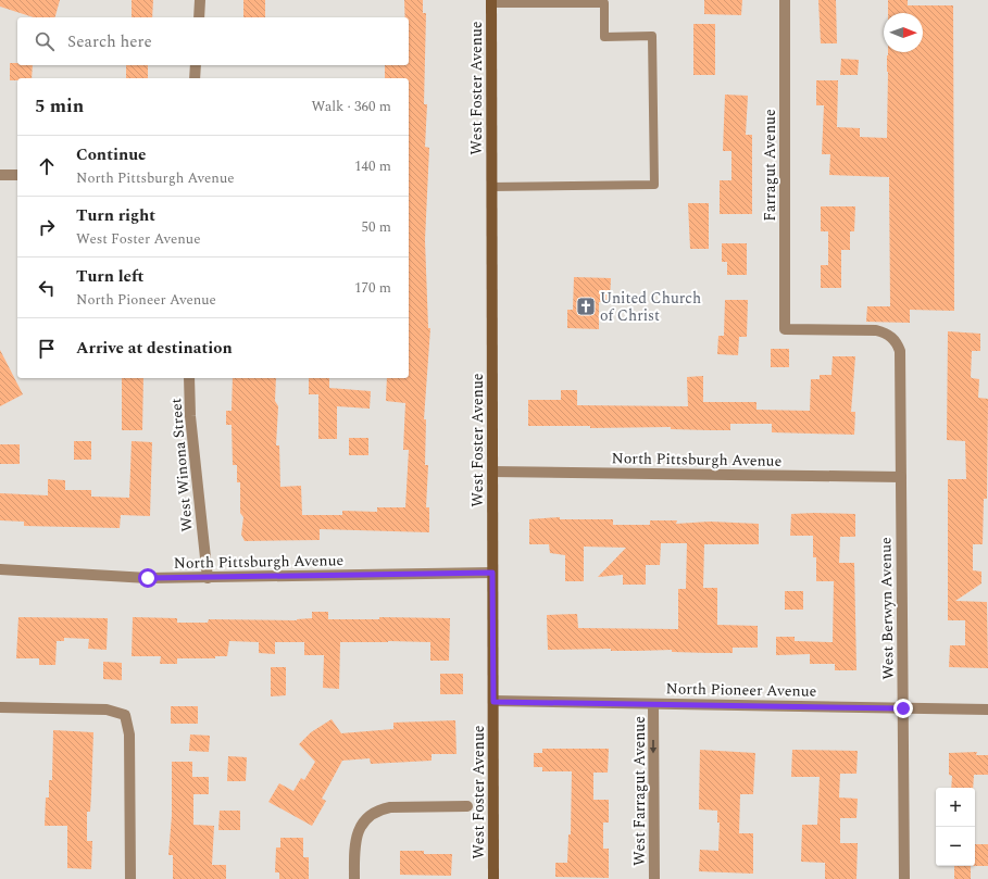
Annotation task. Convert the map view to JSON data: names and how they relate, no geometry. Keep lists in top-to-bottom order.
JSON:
{
  "streets": {
    "street": [
      "West Foster Avenue",
      "Farragut Avenue",
      "North Pittsburgh Avenue",
      "West Winona Street",
      "West Berwyn Avenue",
      "North Pioneer Avenue",
      "West Farragut Avenue"
    ]
  },
  "crossings": [
    ["West Foster Avenue", "North Pittsburgh Avenue"],
    ["West Foster Avenue", "North Pioneer Avenue"],
    ["Farragut Avenue", "West Berwyn Avenue"],
    ["North Pittsburgh Avenue", "West Winona Street"],
    ["North Pittsburgh Avenue", "West Berwyn Avenue"],
    ["West Berwyn Avenue", "North Pioneer Avenue"],
    ["North Pioneer Avenue", "West Farragut Avenue"]
  ],
  "one_way": ["West Farragut Avenue"],
  "places": {
    "church": ["United Church of Christ"]
  },
  "north": "right",
  "page": {
    "search": "Search here",
    "heading": ["5 min", "Walk · 360 m"],
    "list": [
      ["Continue", "North Pittsburgh Avenue", "140 m"],
      ["Turn right", "West Foster Avenue", "50 m"],
      ["Turn left", "North Pioneer Avenue", "170 m"],
      "Arrive at destination"
    ],
    "map_buttons": ["+", "−"]
  }
}
